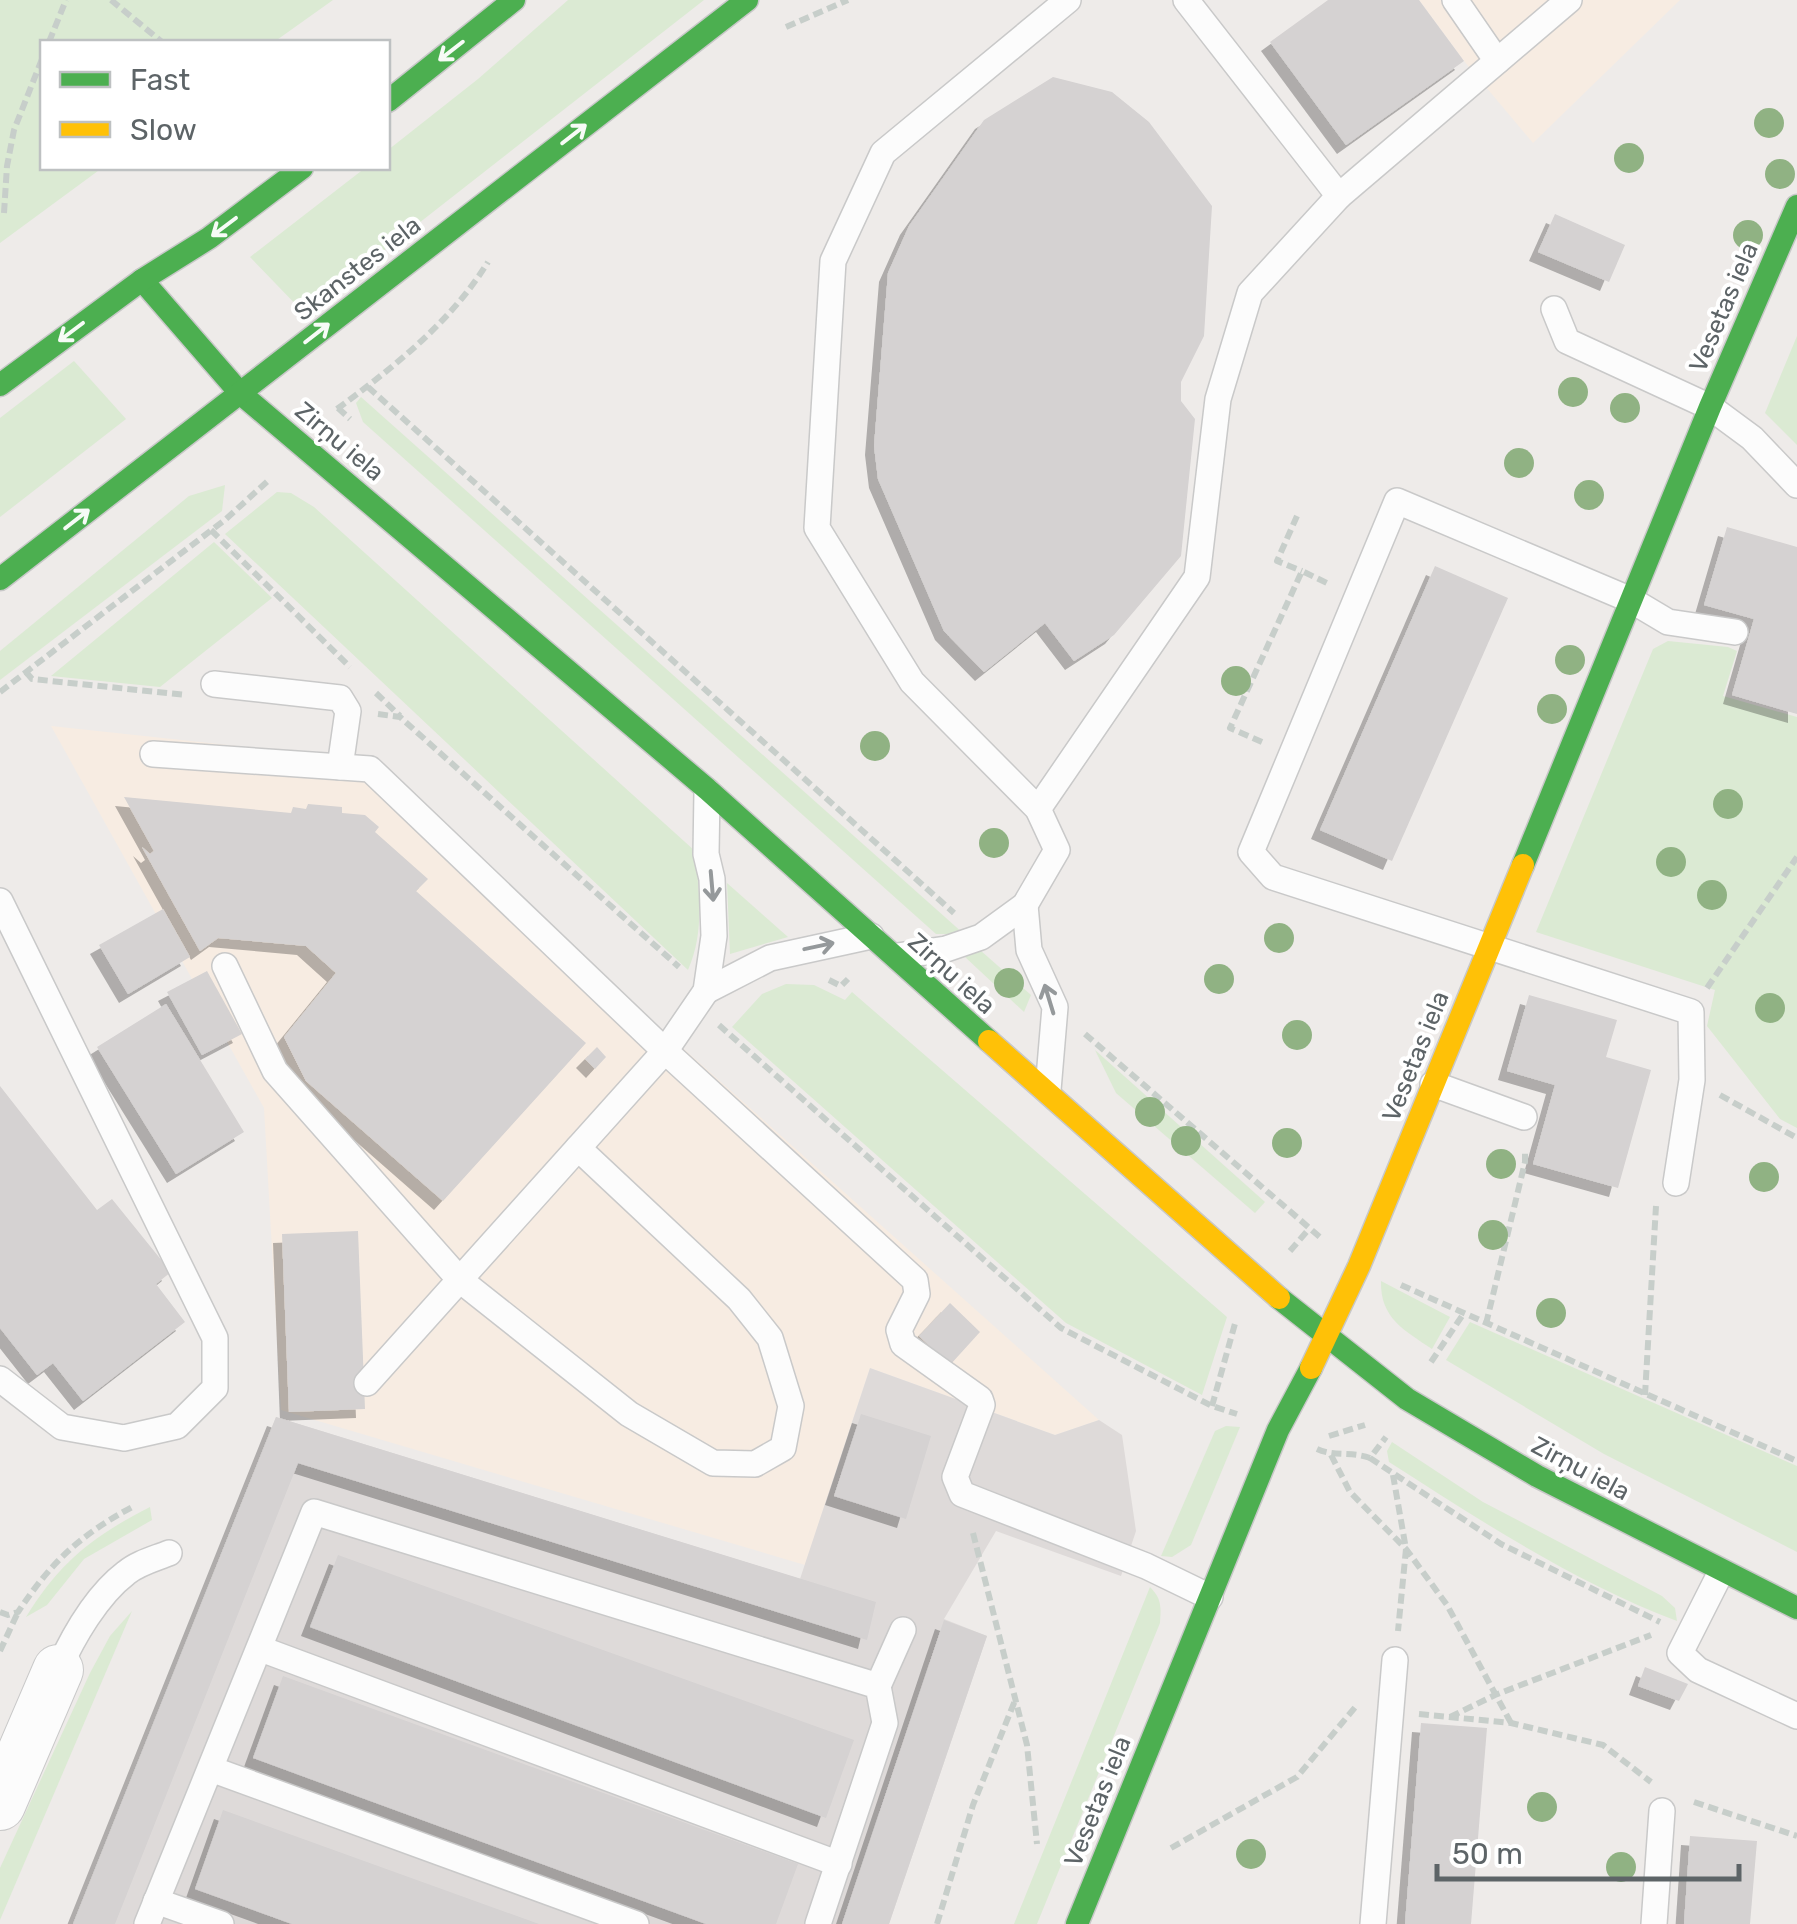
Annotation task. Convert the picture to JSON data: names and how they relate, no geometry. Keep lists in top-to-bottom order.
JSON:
{
  "streets": {
    "main road": ["Skanstes iela", "Vesetas iela", "Zirņu iela"]
  },
  "crossings": [
    ["Skanstes iela", "Zirņu iela"],
    ["Vesetas iela", "Zirņu iela"]
  ],
  "legend": ["Fast", "Slow"],
  "scale_bar": "50 m"
}
